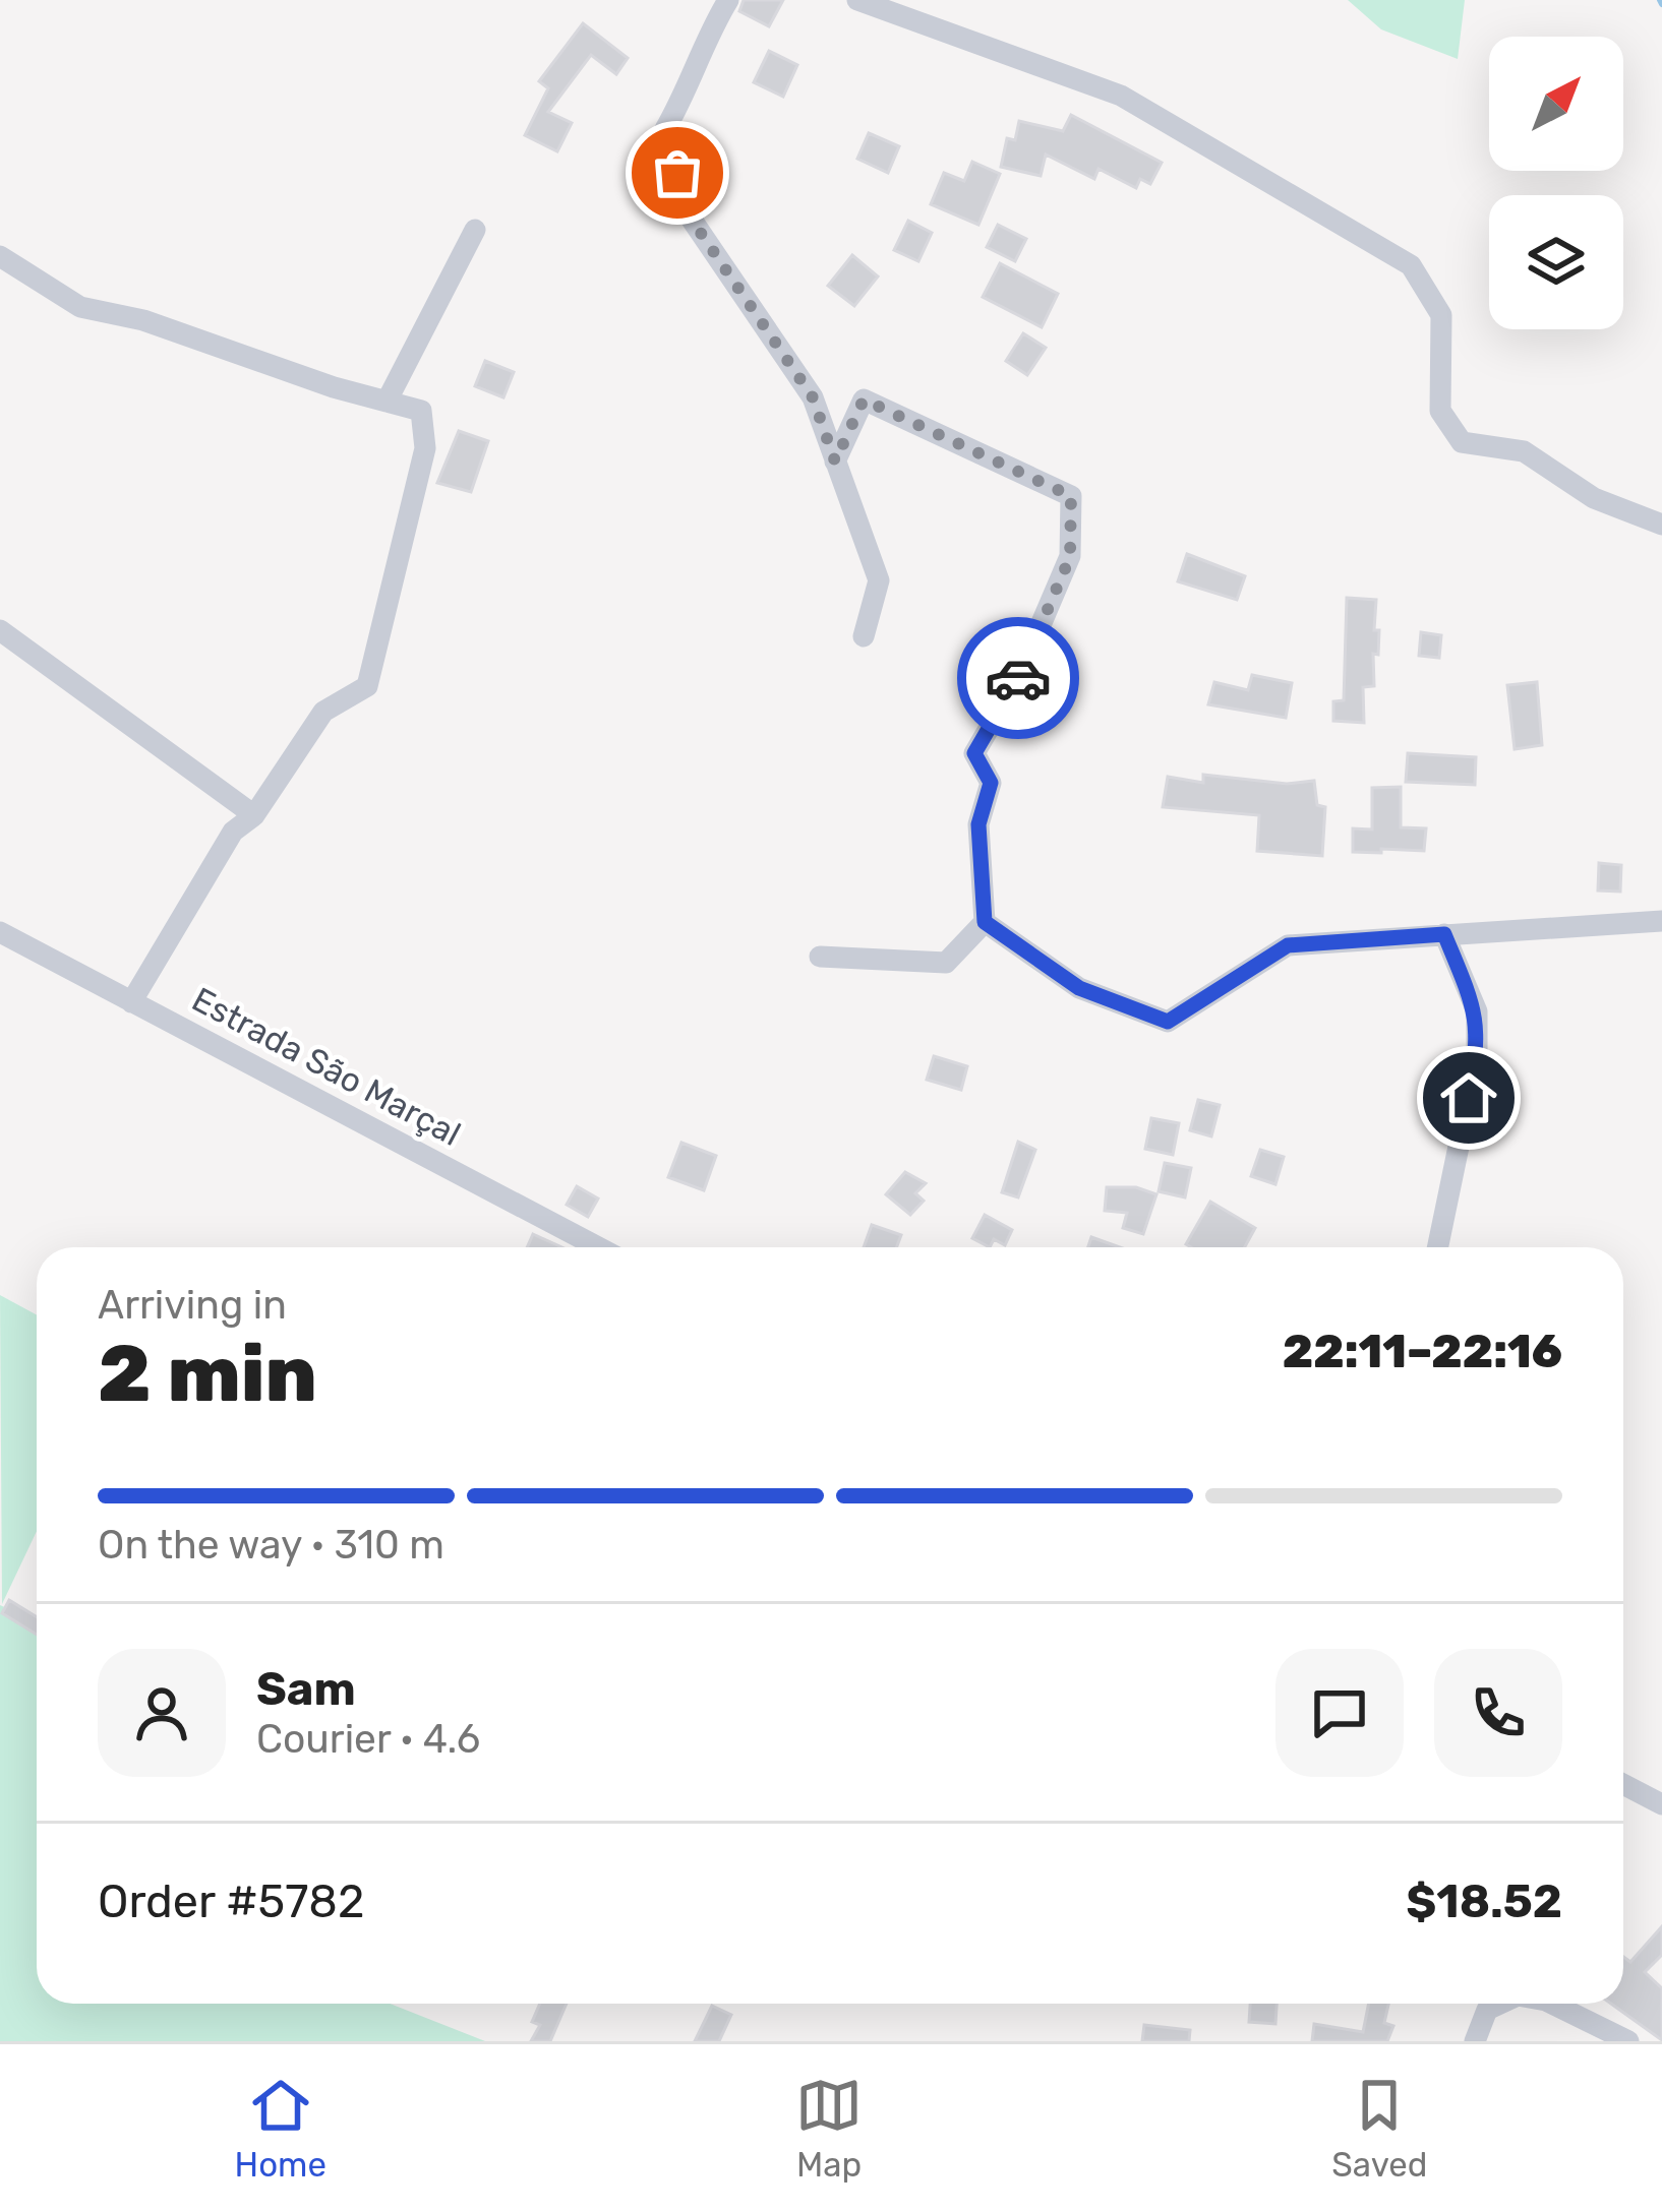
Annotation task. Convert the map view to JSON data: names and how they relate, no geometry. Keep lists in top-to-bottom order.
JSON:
{
  "streets": {
    "street": ["Estrada São Marçal"]
  },
  "north": "top right",
  "page": {
    "heading": ["2 min", "Arriving in", "22:11–22:16"],
    "panel": [
      "Sam",
      "Courier · 4.6",
      "Order #5782",
      "$18.52"
    ],
    "bar": "On the way · 310 m",
    "tabs": ["Home", "Map", "Saved"]
  }
}
